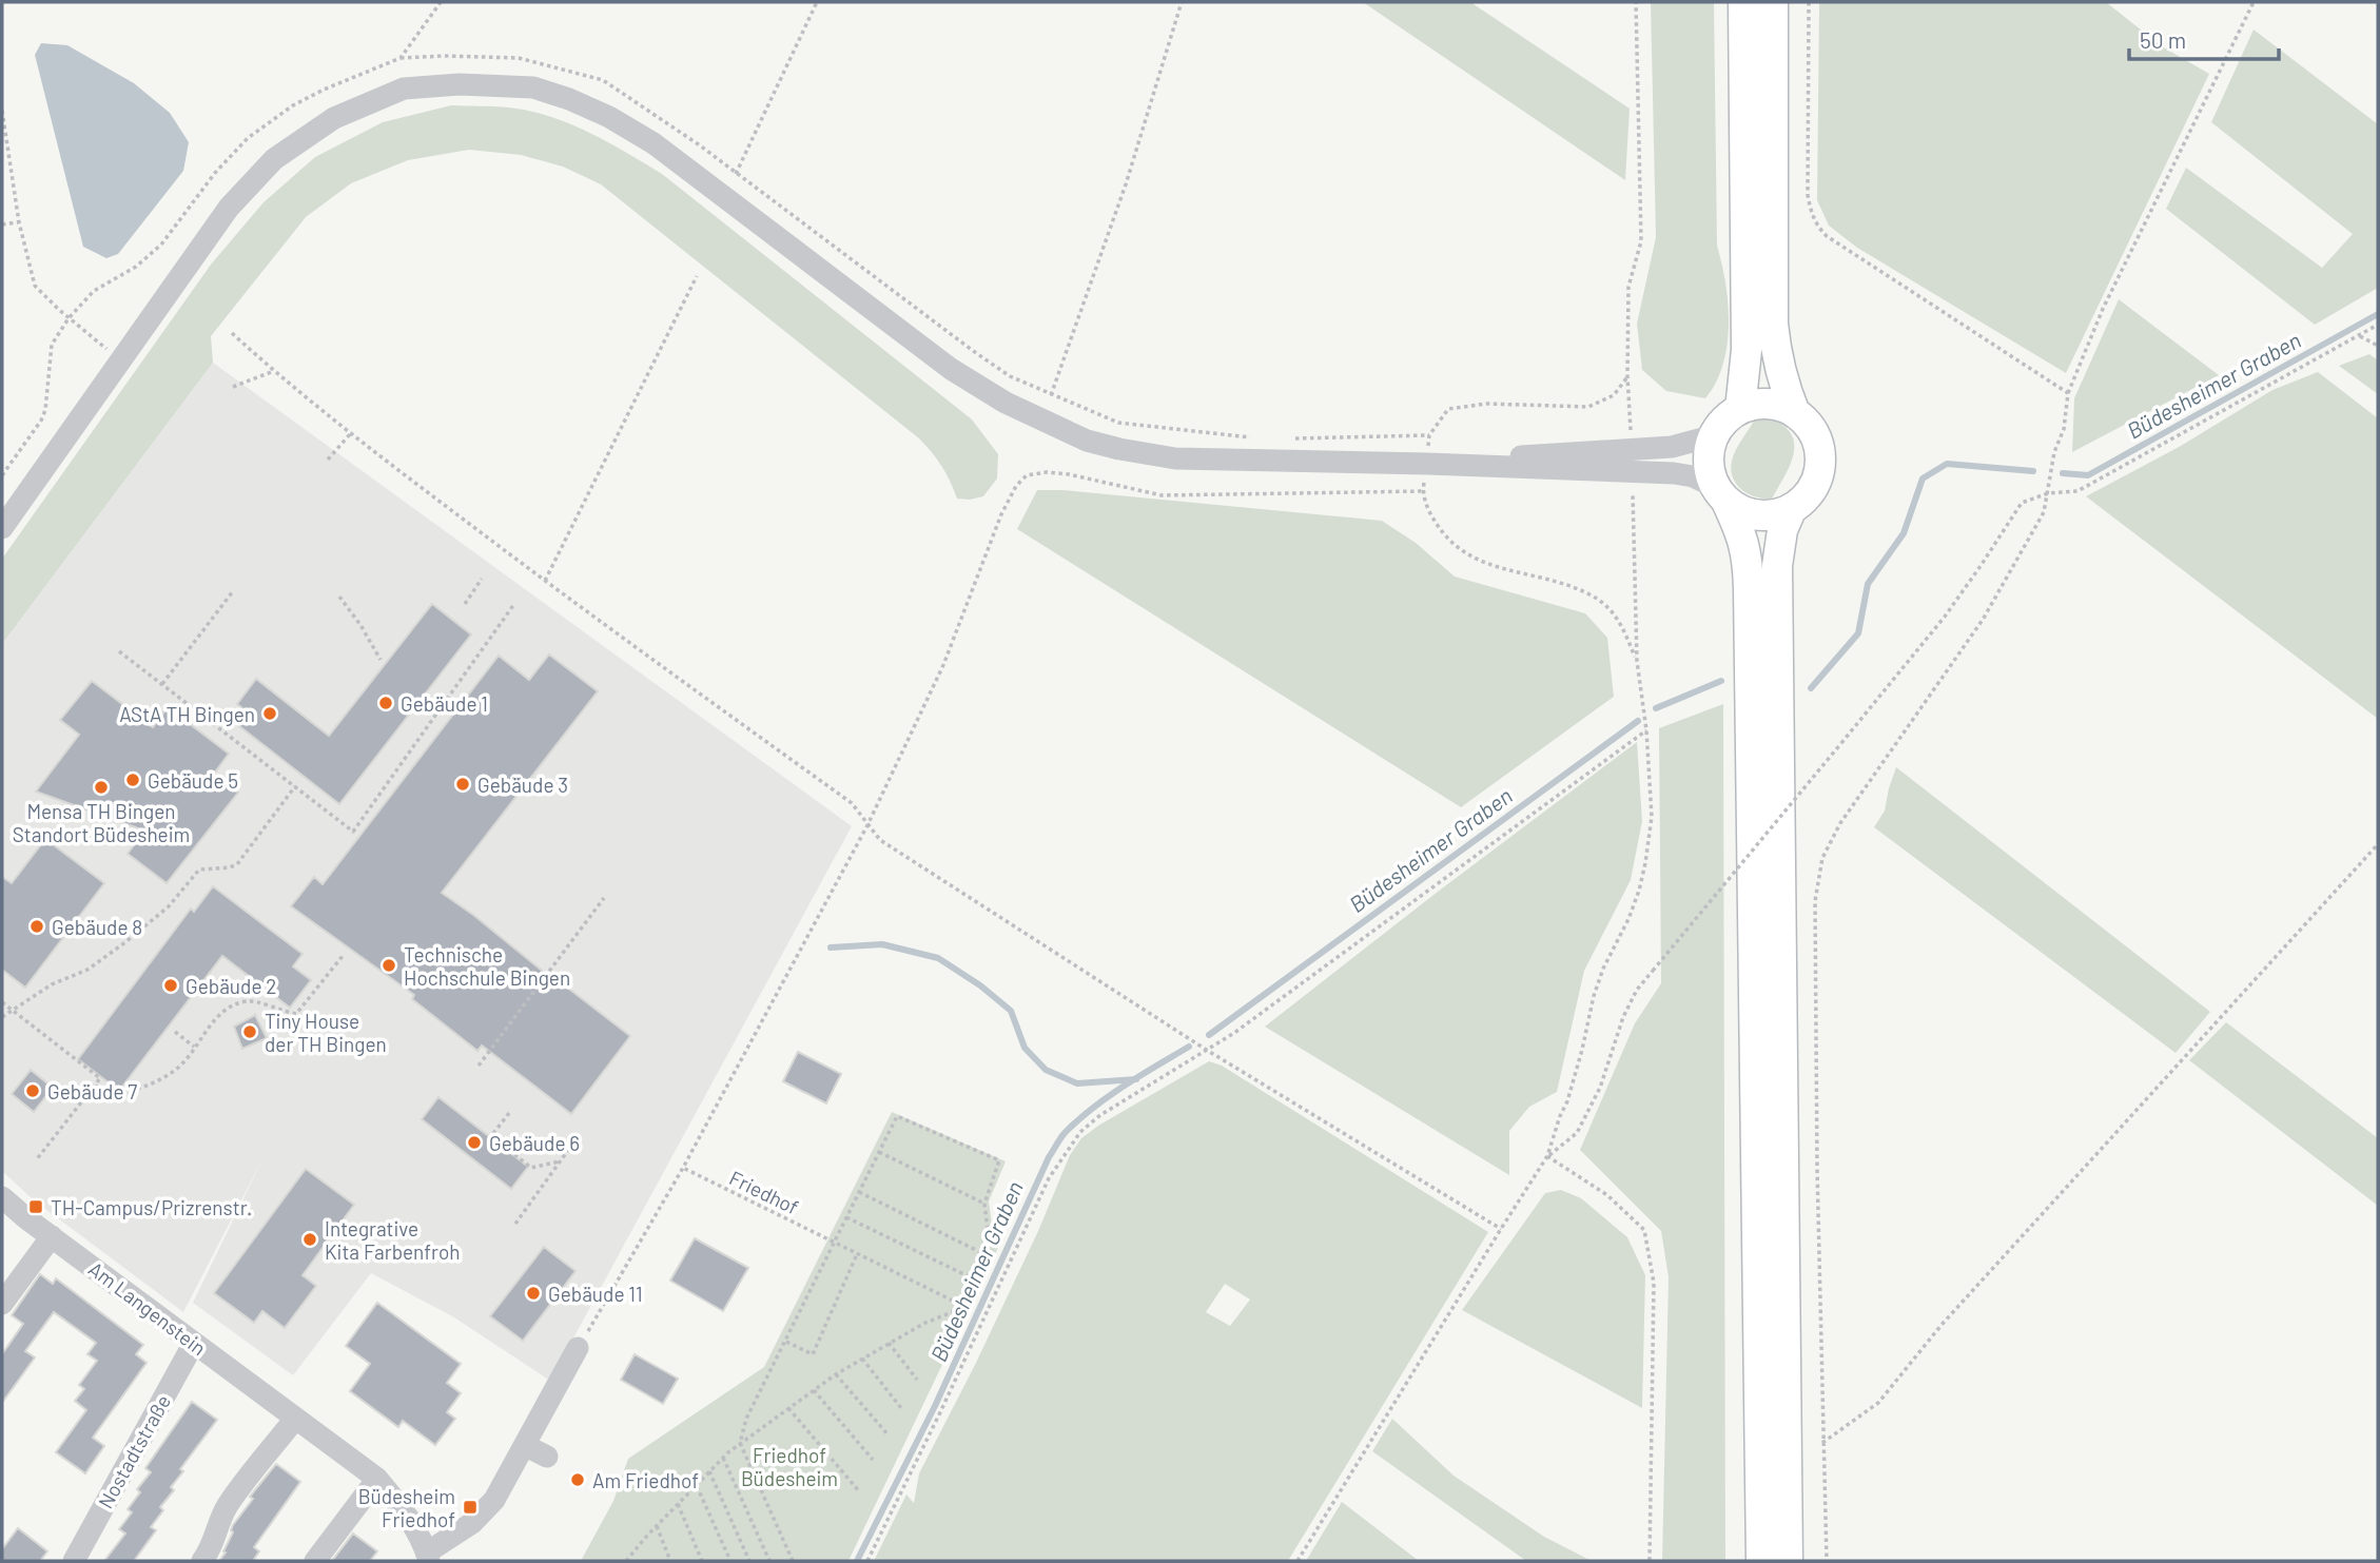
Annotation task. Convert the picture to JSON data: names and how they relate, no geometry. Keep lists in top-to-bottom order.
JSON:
{
  "streets": {
    "street": ["Am Langenstein", "Nostadtstraße"],
    "path": ["Friedhof"]
  },
  "crossings": [
    ["Am Langenstein", "Nostadtstraße"]
  ],
  "water": ["Büdesheimer Graben"],
  "parks": ["Friedhof Büdesheim"],
  "places": {
    "other": [
      "Gebäude 1",
      "AStA TH Bingen",
      "Gebäude 5",
      "Gebäude 3",
      "Mensa TH Bingen Standort Büdesheim",
      "Gebäude 8",
      "Technische Hochschule Bingen",
      "Gebäude 2",
      "Tiny House der TH Bingen",
      "Gebäude 7",
      "Gebäude 6",
      "Integrative Kita Farbenfroh",
      "Gebäude 11",
      "Am Friedhof"
    ],
    "transit": ["TH-Campus/Prizrenstr.", "Büdesheim Friedhof"]
  },
  "scale_bar": "50 m"
}
